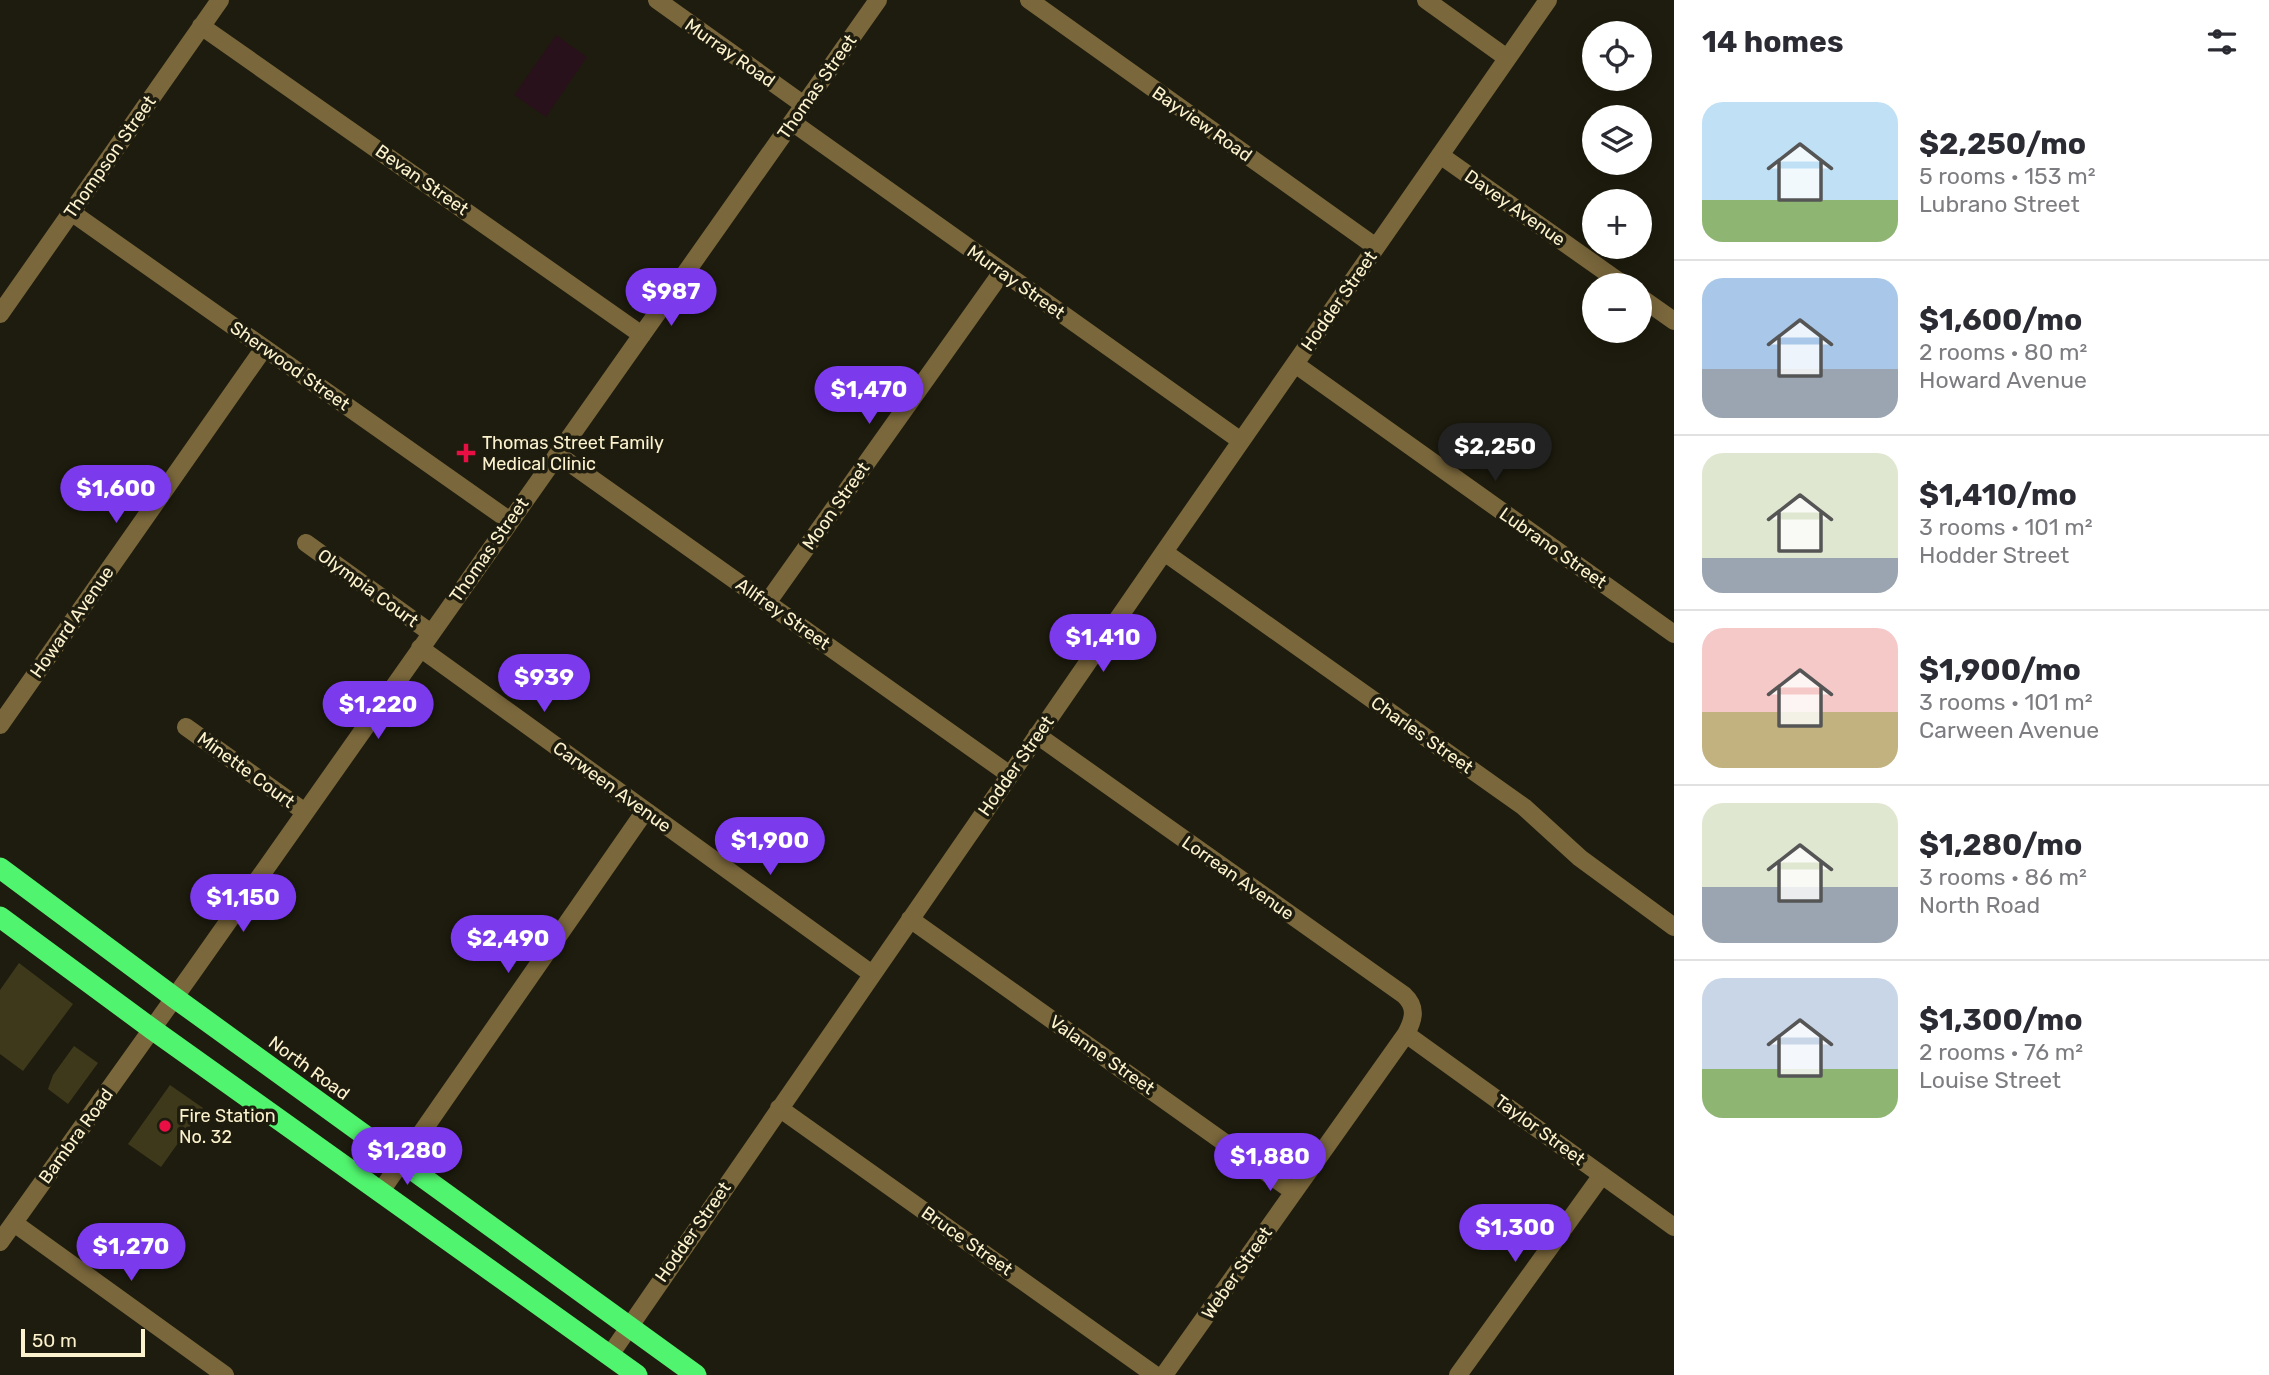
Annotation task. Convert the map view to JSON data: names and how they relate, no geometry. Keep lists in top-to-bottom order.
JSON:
{
  "streets": {
    "highway": ["North Road"],
    "street": [
      "Murray Road",
      "Thomas Street",
      "Bayview Road",
      "Thompson Street",
      "Bevan Street",
      "Davey Avenue",
      "Murray Street",
      "Hodder Street",
      "Sherwood Street",
      "Moon Street",
      "Lubrano Street",
      "Olympia Court",
      "Allfrey Street",
      "Howard Avenue",
      "Charles Street",
      "Minette Court",
      "Carween Avenue",
      "Lorrean Avenue",
      "Valanne Street",
      "Taylor Street",
      "Bambra Road",
      "Bruce Street",
      "Weber Street"
    ]
  },
  "crossings": [
    ["Murray Road", "Thomas Street"],
    ["Thomas Street", "Bevan Street"],
    ["Thomas Street", "Murray Street"],
    ["Thomas Street", "Sherwood Street"],
    ["Thomas Street", "Olympia Court"],
    ["Thomas Street", "Allfrey Street"],
    ["Thomas Street", "Minette Court"],
    ["Thomas Street", "Carween Avenue"],
    ["Thomas Street", "North Road"],
    ["Thomas Street", "Bambra Road"],
    ["Bayview Road", "Hodder Street"],
    ["Thompson Street", "Bevan Street"],
    ["Thompson Street", "Sherwood Street"],
    ["Davey Avenue", "Hodder Street"],
    ["Murray Street", "Hodder Street"],
    ["Murray Street", "Moon Street"],
    ["Hodder Street", "Lubrano Street"],
    ["Hodder Street", "Allfrey Street"],
    ["Hodder Street", "Charles Street"],
    ["Hodder Street", "Carween Avenue"],
    ["Hodder Street", "Lorrean Avenue"],
    ["Hodder Street", "Valanne Street"],
    ["Hodder Street", "North Road"],
    ["Hodder Street", "Bruce Street"],
    ["Sherwood Street", "Howard Avenue"],
    ["Moon Street", "Allfrey Street"],
    ["Lorrean Avenue", "Taylor Street"],
    ["Lorrean Avenue", "Weber Street"],
    ["Valanne Street", "Weber Street"],
    ["North Road", "Bambra Road"],
    ["Taylor Street", "Weber Street"]
  ],
  "places": {
    "health": ["Thomas Street Family Medical Clinic"],
    "other": ["Fire Station No. 32"]
  },
  "scale_bar": "50 m",
  "page": {
    "heading": "14 homes",
    "map_buttons": ["+", "−"],
    "list": [
      {
        "name": "$2,250/mo",
        "note": "5 rooms · 153 m² · Lubrano Street"
      },
      {
        "name": "$1,600/mo",
        "note": "2 rooms · 80 m² · Howard Avenue"
      },
      {
        "name": "$1,410/mo",
        "note": "3 rooms · 101 m² · Hodder Street"
      },
      {
        "name": "$1,900/mo",
        "note": "3 rooms · 101 m² · Carween Avenue"
      },
      {
        "name": "$1,280/mo",
        "note": "3 rooms · 86 m² · North Road"
      },
      {
        "name": "$1,300/mo",
        "note": "2 rooms · 76 m² · Louise Street"
      }
    ],
    "price": [
      "$987",
      "$1,470",
      "$2,250",
      "$1,600",
      "$1,410",
      "$939",
      "$1,220",
      "$1,900",
      "$1,150",
      "$2,490",
      "$1,280",
      "$1,880",
      "$1,300",
      "$1,270"
    ],
    "scale": "50 m"
  }
}
